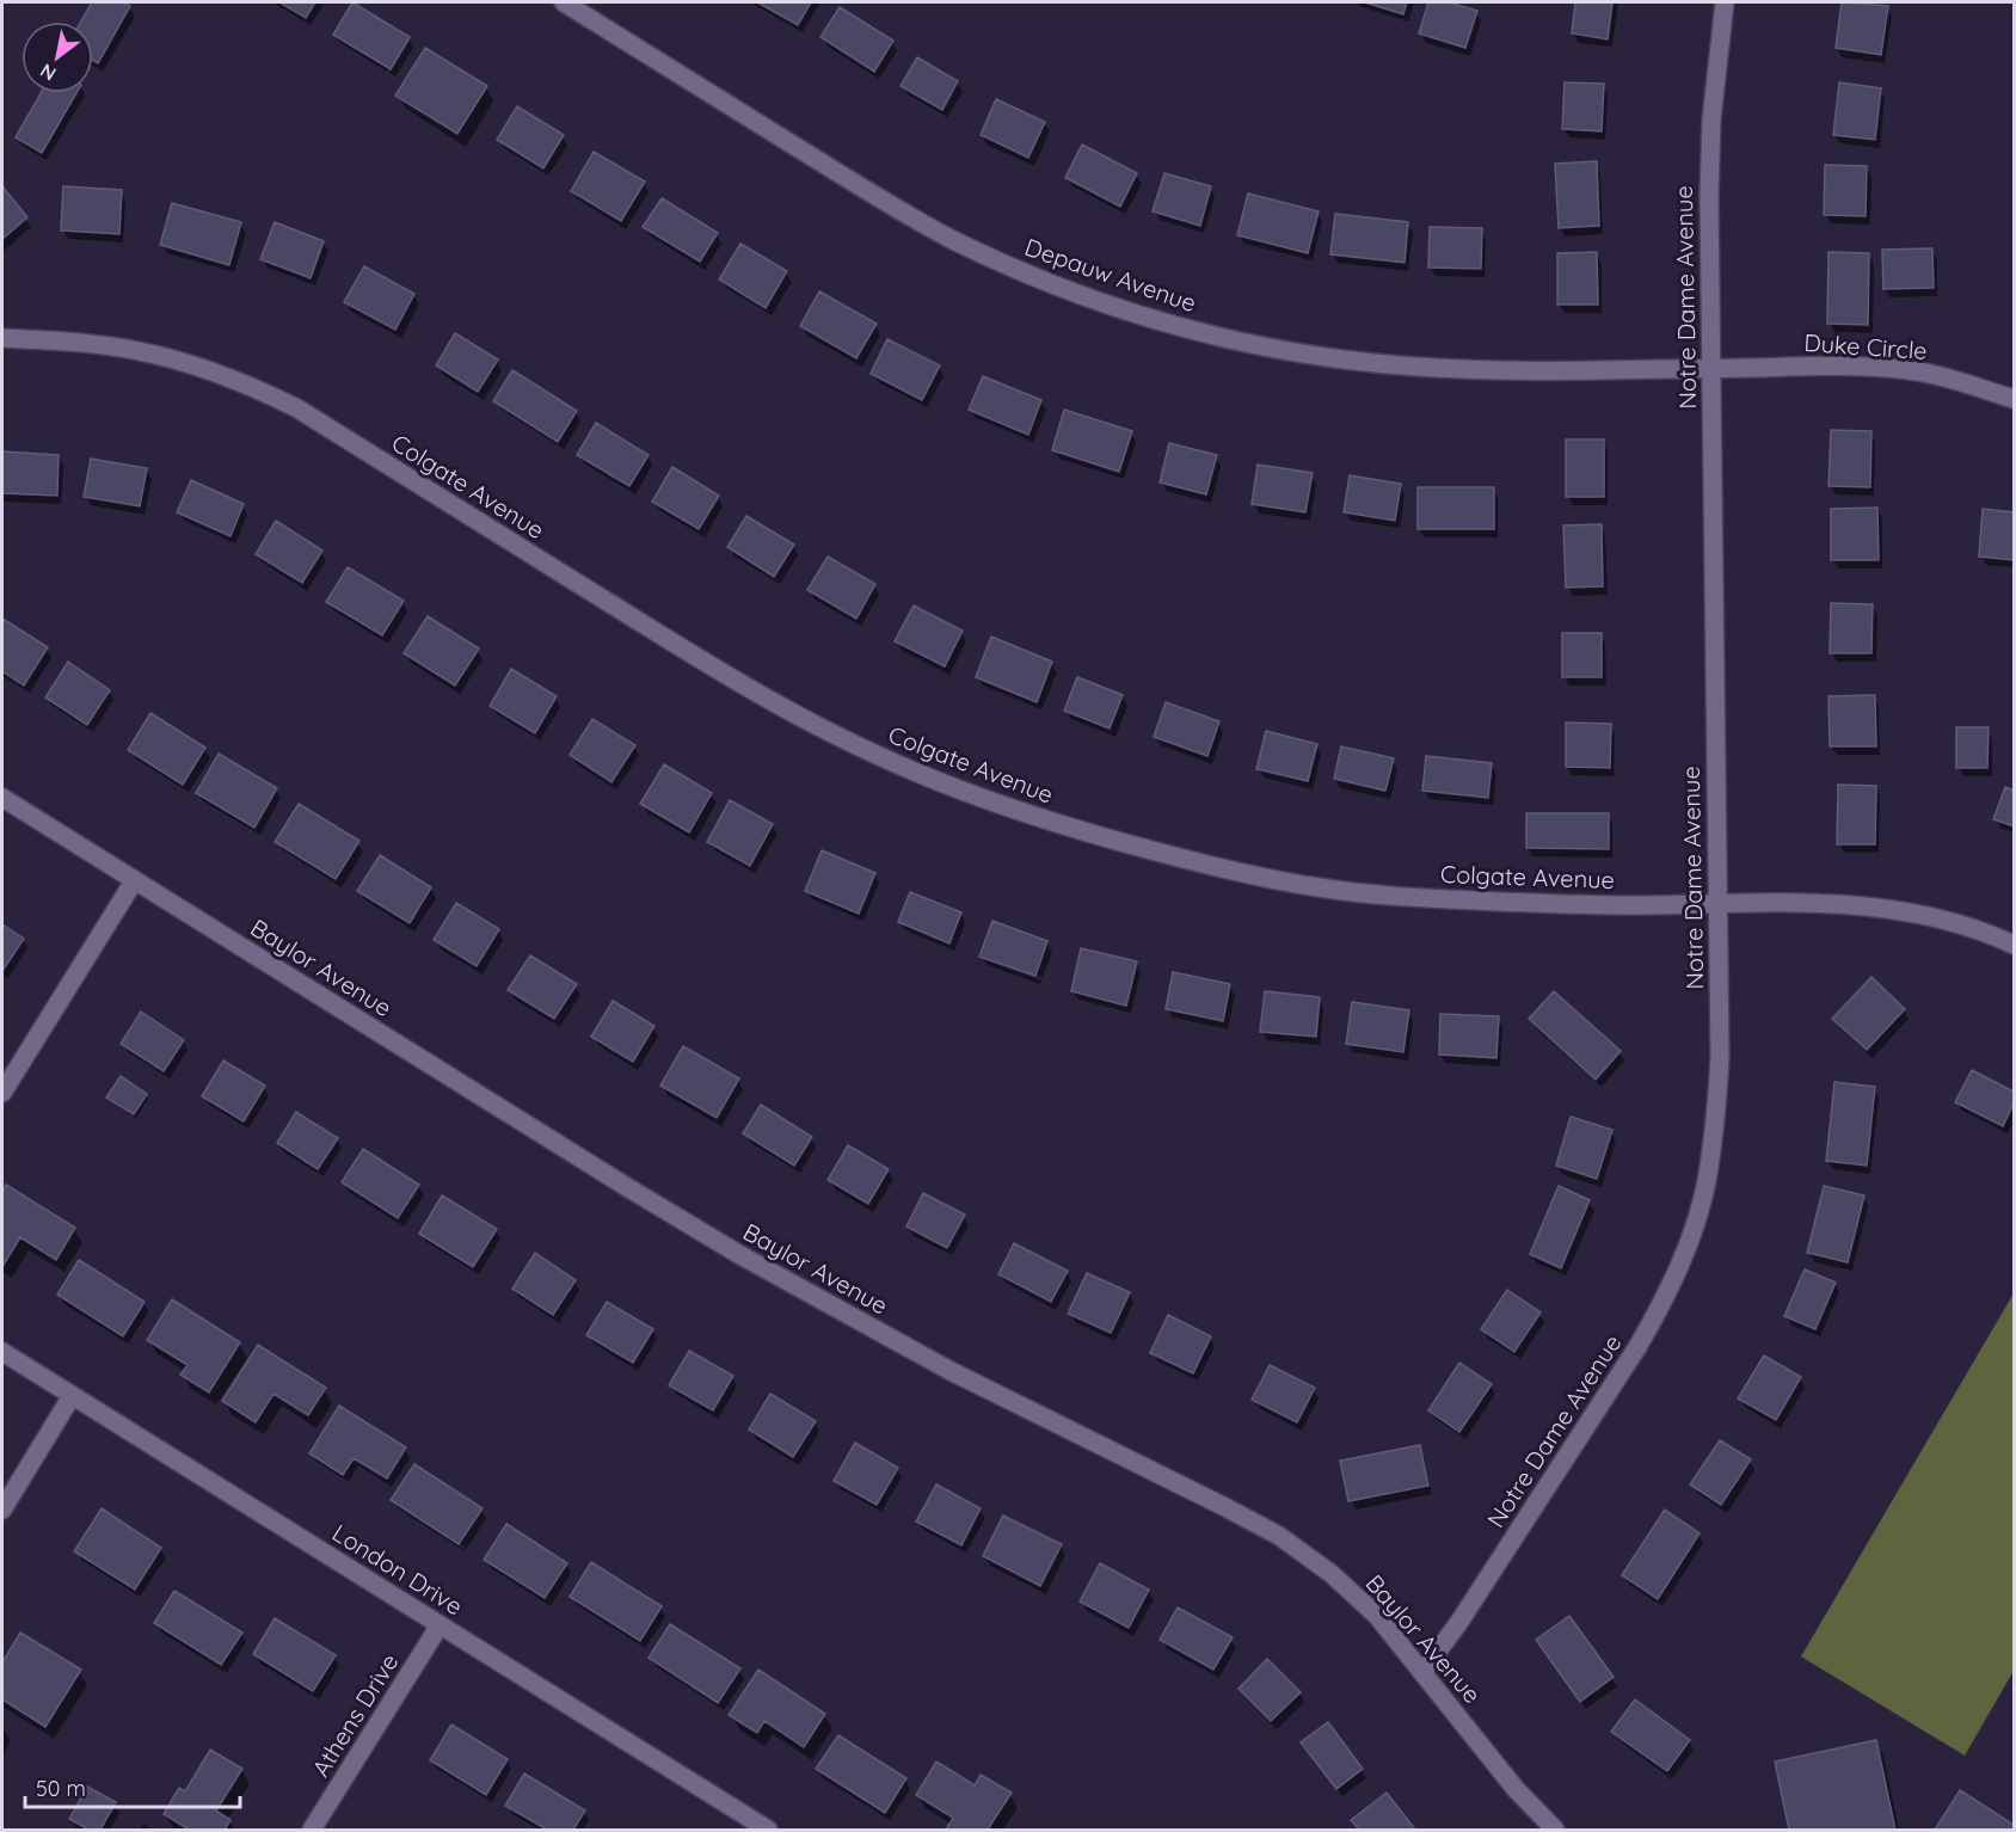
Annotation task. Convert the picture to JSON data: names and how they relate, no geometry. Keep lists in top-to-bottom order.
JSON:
{
  "streets": {
    "street": [
      "Depauw Avenue",
      "Notre Dame Avenue",
      "Duke Circle",
      "Colgate Avenue",
      "Baylor Avenue",
      "London Drive",
      "Athens Drive"
    ]
  },
  "crossings": [
    ["Depauw Avenue", "Notre Dame Avenue"],
    ["Depauw Avenue", "Duke Circle"],
    ["Notre Dame Avenue", "Duke Circle"],
    ["Notre Dame Avenue", "Colgate Avenue"],
    ["Notre Dame Avenue", "Baylor Avenue"],
    ["London Drive", "Athens Drive"]
  ],
  "scale_bar": "50 m",
  "north": "bottom left"
}
